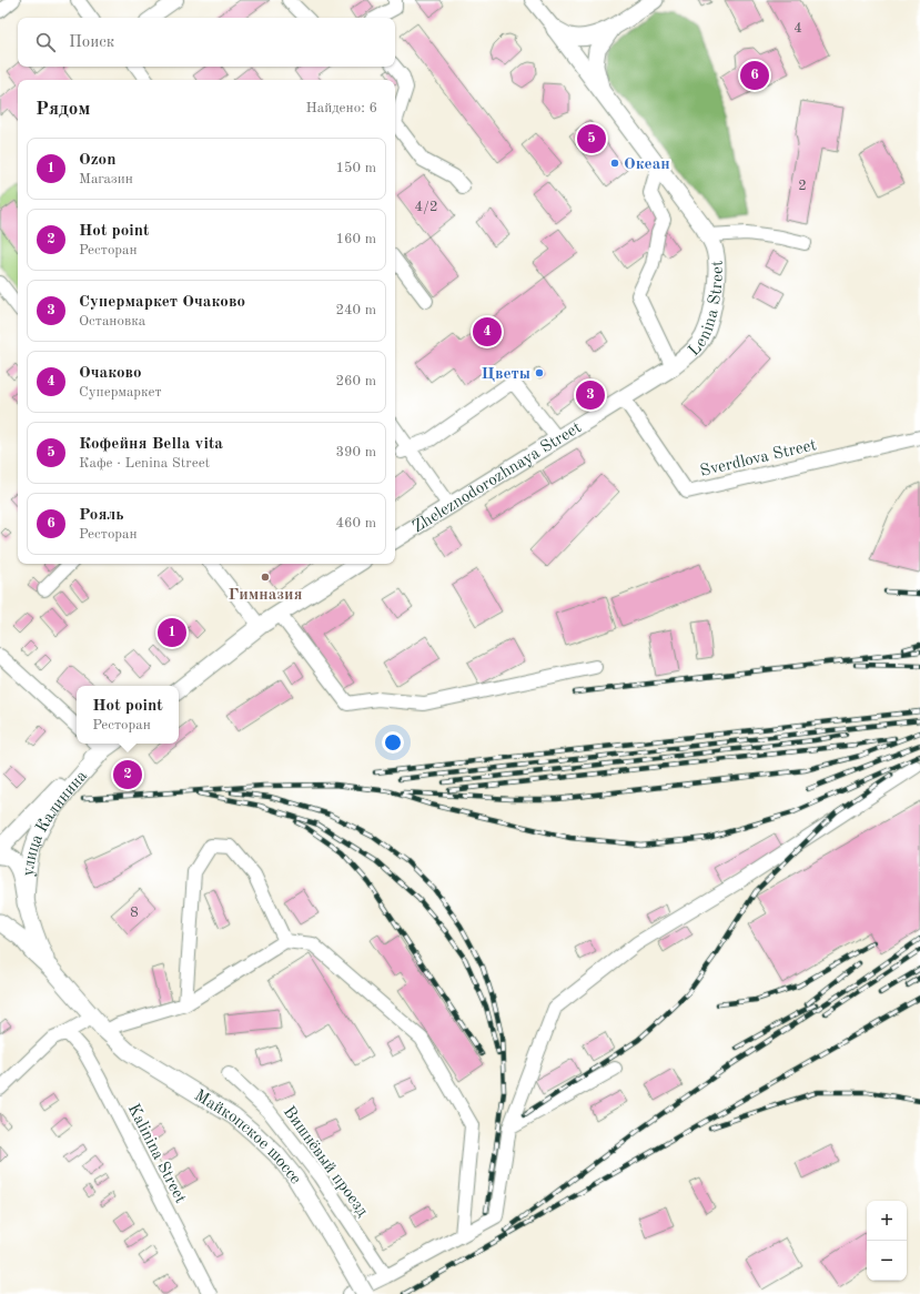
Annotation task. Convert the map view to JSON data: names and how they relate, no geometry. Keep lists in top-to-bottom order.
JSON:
{
  "streets": {
    "main road": [
      "Lenina Street",
      "Zheleznodorozhnaya Street",
      "улица Калинина",
      "Майкопское шоссе"
    ],
    "street": ["Sverdlova Street", "Kalinina Street", "Вишнёвый проезд"]
  },
  "crossings": [
    ["Lenina Street", "Sverdlova Street"],
    ["Lenina Street", "Zheleznodorozhnaya Street"],
    ["Sverdlova Street", "Zheleznodorozhnaya Street"],
    ["улица Калинина", "Майкопское шоссе"]
  ],
  "places": ["Океан", "Цветы", "Гимназия"],
  "house_numbers": [
    "4",
    "2",
    "4/2",
    "8"
  ],
  "page": {
    "search": "Поиск",
    "pins": [
      "6",
      "5",
      "4",
      "3",
      "1",
      "2"
    ],
    "heading": ["Рядом", "Найдено: 6"],
    "list": [
      {
        "mark": "1",
        "name": "Ozon",
        "note": "Магазин",
        "value": "150 m"
      },
      {
        "mark": "2",
        "name": "Hot point",
        "note": "Ресторан",
        "value": "160 m"
      },
      {
        "mark": "3",
        "name": "Супермаркет Очаково",
        "note": "Остановка",
        "value": "240 m"
      },
      {
        "mark": "4",
        "name": "Очаково",
        "note": "Супермаркет",
        "value": "260 m"
      },
      {
        "mark": "5",
        "name": "Кофейня Bella vita",
        "note": "Кафе · Lenina Street",
        "value": "390 m"
      },
      {
        "mark": "6",
        "name": "Рояль",
        "note": "Ресторан",
        "value": "460 m"
      }
    ],
    "popup": ["Hot point", "Ресторан"],
    "map_buttons": ["+", "−"]
  }
}
